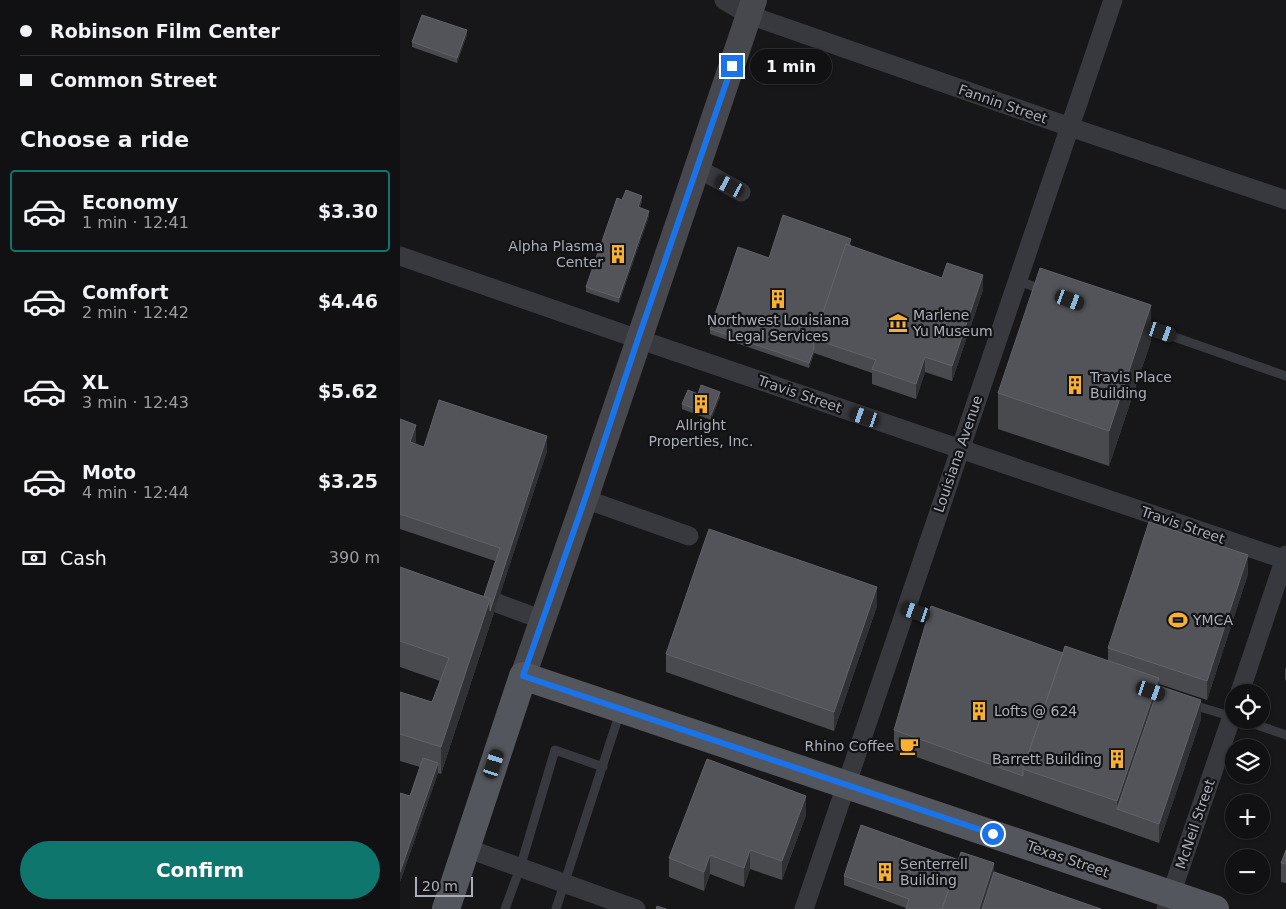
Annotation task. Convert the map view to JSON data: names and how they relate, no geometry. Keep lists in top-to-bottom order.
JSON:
{
  "streets": {
    "main road": ["Texas Street"],
    "street": [
      "Fannin Street",
      "Travis Street",
      "Louisiana Avenue",
      "McNeil Street"
    ]
  },
  "crossings": [
    ["Fannin Street", "Louisiana Avenue"],
    ["Travis Street", "Louisiana Avenue"],
    ["Louisiana Avenue", "Texas Street"],
    ["McNeil Street", "Texas Street"]
  ],
  "places": {
    "building": [
      "Alpha Plasma Center",
      "Northwest Louisiana Legal Services",
      "Travis Place Building",
      "Allright Properties, Inc.",
      "Lofts @ 624",
      "Barrett Building",
      "Senterrell Building"
    ],
    "museum": ["Marlene Yu Museum"],
    "sports": ["YMCA"],
    "cafe": ["Rhino Coffee"]
  },
  "scale_bar": "20 m",
  "page": {
    "banner": ["Robinson Film Center", "Common Street"],
    "bubble": "1 min",
    "heading": "Choose a ride",
    "list": [
      {
        "name": "Economy",
        "note": "1 min · 12:41",
        "value": "$3.30"
      },
      {
        "name": "Comfort",
        "note": "2 min · 12:42",
        "value": "$4.46"
      },
      {
        "name": "XL",
        "note": "3 min · 12:43",
        "value": "$5.62"
      },
      {
        "name": "Moto",
        "note": "4 min · 12:44",
        "value": "$3.25"
      }
    ],
    "pay": ["Cash", "390 m"],
    "map_buttons": ["+", "−"],
    "buttons": "Confirm",
    "scale": "20 m"
  }
}
